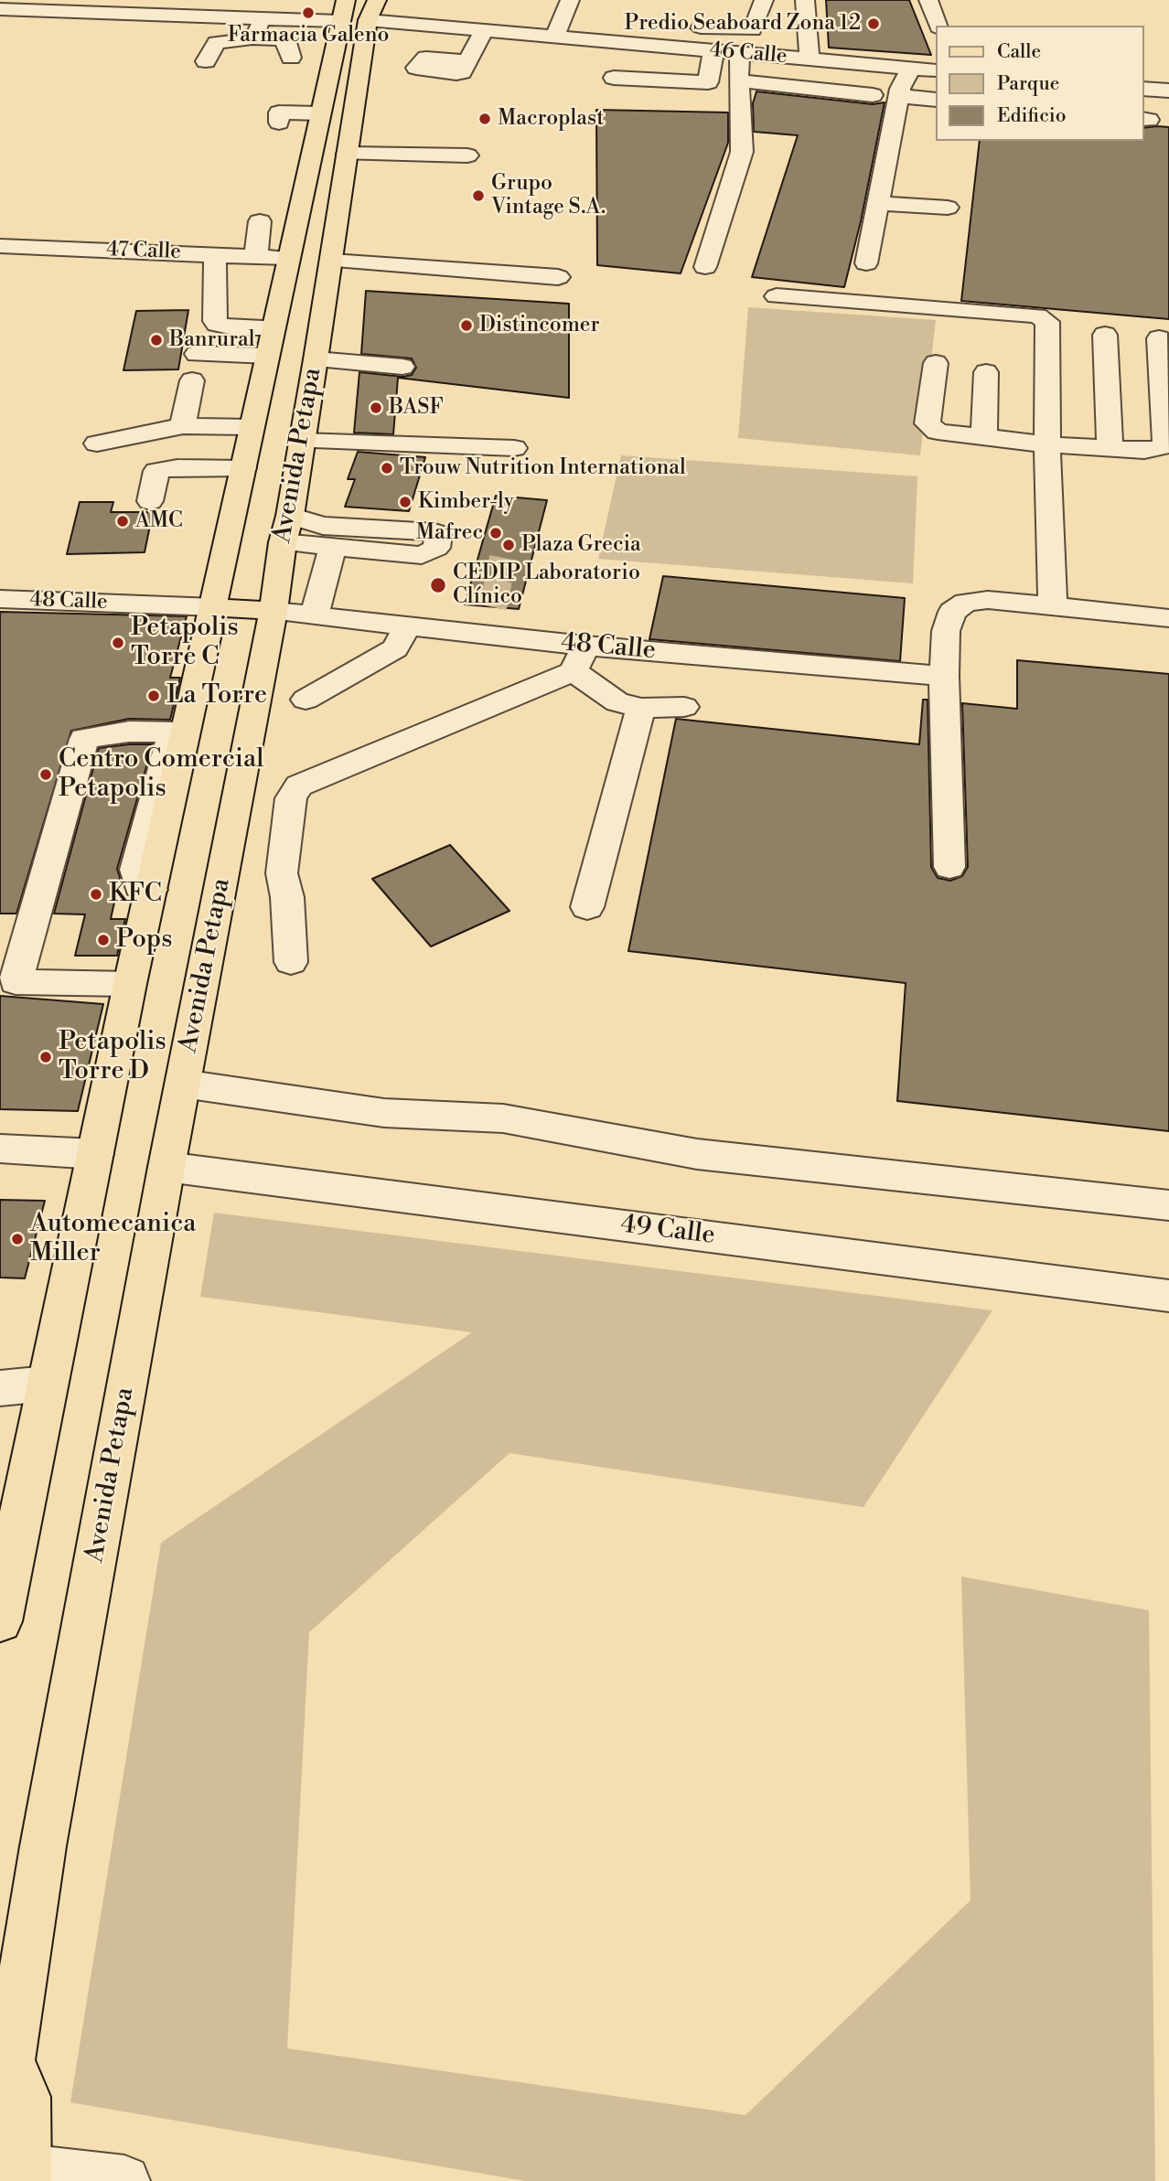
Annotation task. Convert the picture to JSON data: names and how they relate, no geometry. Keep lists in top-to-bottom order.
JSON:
{
  "streets": {
    "main road": ["Avenida Petapa"],
    "street": [
      "46 Calle",
      "47 Calle",
      "48 Calle",
      "49 Calle"
    ]
  },
  "crossings": [
    ["46 Calle", "Avenida Petapa"],
    ["47 Calle", "Avenida Petapa"],
    ["Avenida Petapa", "48 Calle"],
    ["Avenida Petapa", "49 Calle"]
  ],
  "places": [
    "Farmacia Galeno",
    "Predio Seaboard Zona 12",
    "Macroplast",
    "Grupo Vintage S.A.",
    "Distincomer",
    "Banrural",
    "BASF",
    "Trouw Nutrition International",
    "Kimber-ly",
    "AMC",
    "Mafrec",
    "Plaza Grecia",
    "CEDIP Laboratorio Clínico",
    "Petapolis Torre C",
    "La Torre",
    "Centro Comercial Petapolis",
    "KFC",
    "Pops",
    "Petapolis Torre D",
    "Automecanica Miller"
  ],
  "legend": ["Calle", "Parque", "Edificio"]
}
